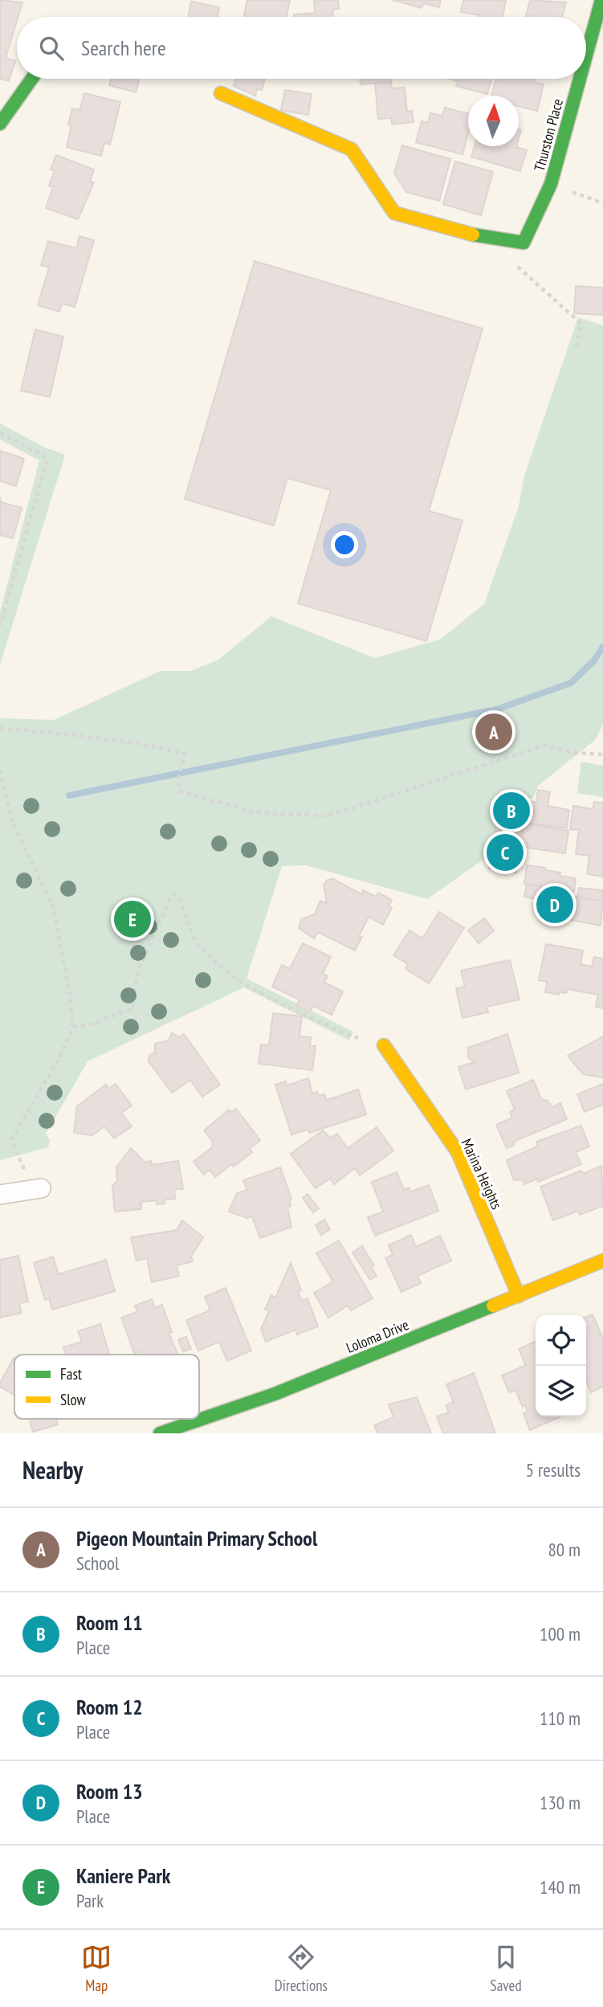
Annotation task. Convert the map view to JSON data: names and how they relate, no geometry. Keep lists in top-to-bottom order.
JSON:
{
  "streets": {
    "street": ["Thurston Place", "Marina Heights", "Loloma Drive"]
  },
  "crossings": [
    ["Marina Heights", "Loloma Drive"]
  ],
  "legend": ["Fast", "Slow"],
  "north": "top",
  "page": {
    "search": "Search here",
    "pins": [
      "A",
      "B",
      "C",
      "D",
      "E"
    ],
    "heading": ["Nearby", "5 results"],
    "list": [
      {
        "mark": "A",
        "name": "Pigeon Mountain Primary School",
        "note": "School",
        "value": "80 m"
      },
      {
        "mark": "B",
        "name": "Room 11",
        "note": "Place",
        "value": "100 m"
      },
      {
        "mark": "C",
        "name": "Room 12",
        "note": "Place",
        "value": "110 m"
      },
      {
        "mark": "D",
        "name": "Room 13",
        "note": "Place",
        "value": "130 m"
      },
      {
        "mark": "E",
        "name": "Kaniere Park",
        "note": "Park",
        "value": "140 m"
      }
    ],
    "nav": ["Map", "Directions", "Saved"]
  }
}
